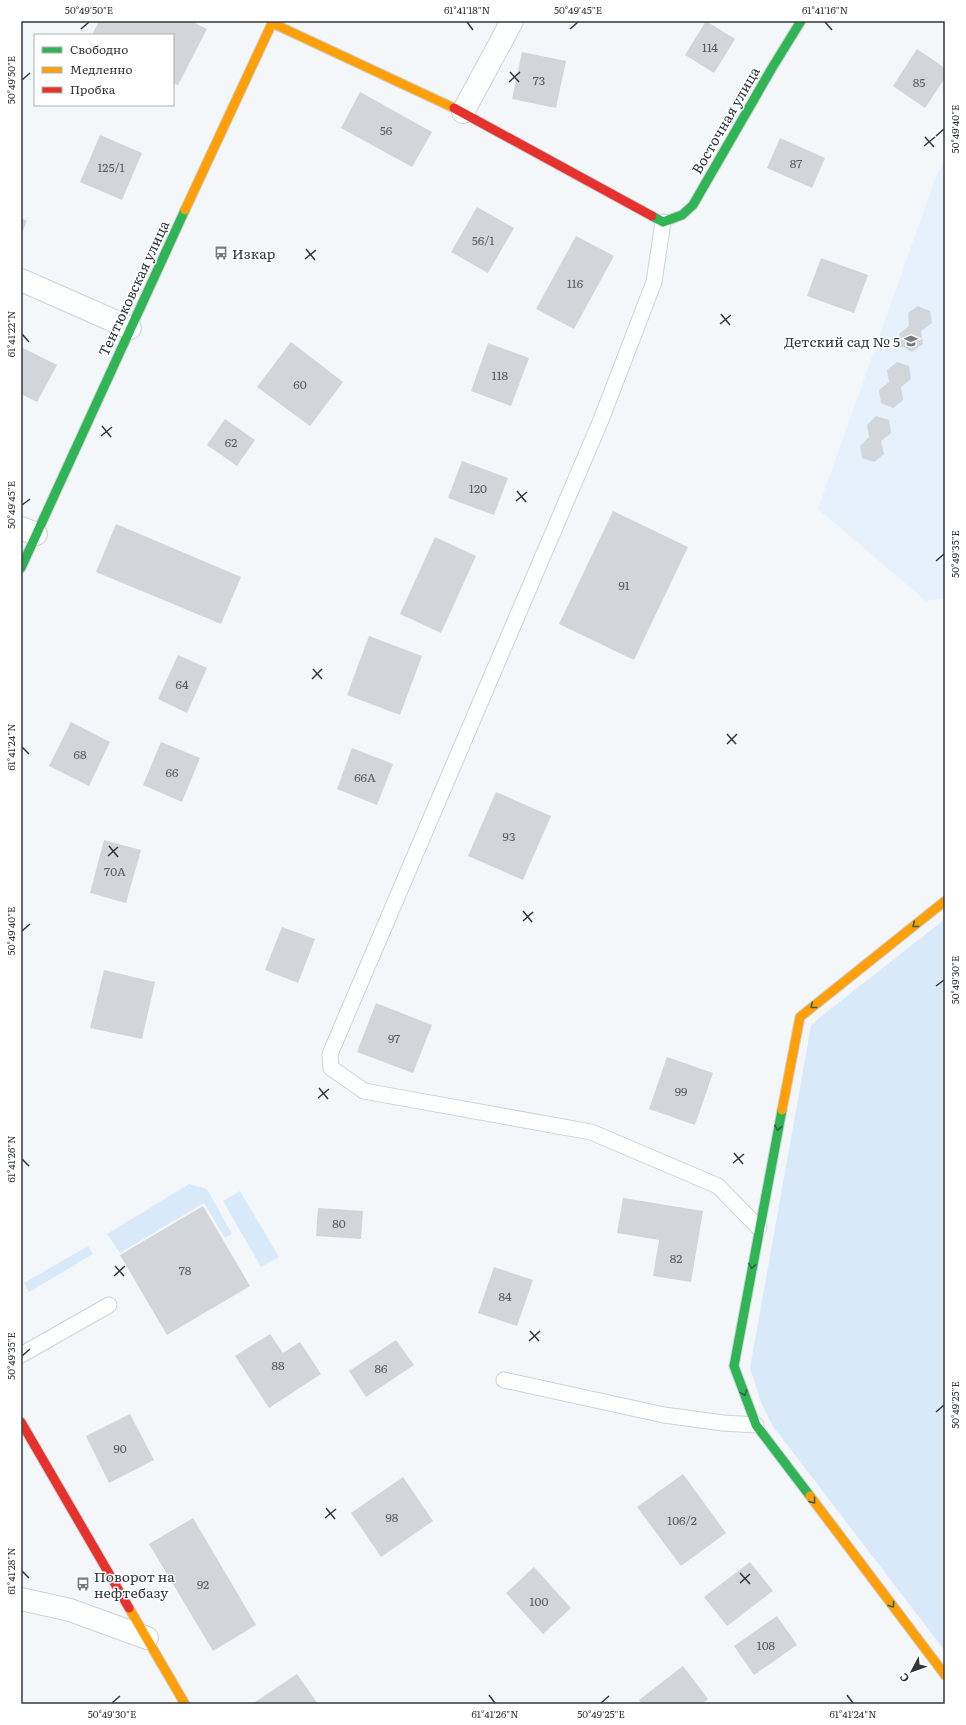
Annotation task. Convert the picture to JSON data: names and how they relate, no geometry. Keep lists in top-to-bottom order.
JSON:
{
  "streets": {
    "street": ["Восточная улица", "Тентюковская улица"]
  },
  "places": {
    "bus stop": ["Изкар", "Поворот на нефтебазу"],
    "school or university": ["Детский сад № 5"]
  },
  "house_numbers": [
    "114",
    "73",
    "85",
    "56",
    "87",
    "125/1",
    "56/1",
    "116",
    "118",
    "60",
    "62",
    "120",
    "91",
    "64",
    "68",
    "66",
    "66А",
    "93",
    "70А",
    "97",
    "99",
    "80",
    "82",
    "78",
    "84",
    "88",
    "86",
    "90",
    "98",
    "106/2",
    "92",
    "100",
    "108"
  ],
  "legend": ["Свободно", "Медленно", "Пробка"],
  "north": "bottom left",
  "coordinates": [
    "50°49'50\"E",
    "61°41'18\"N",
    "50°49'45\"E",
    "61°41'16\"N",
    "50°49'40\"E",
    "61°41'22\"N",
    "50°49'35\"E",
    "61°41'24\"N",
    "50°49'30\"E",
    "61°41'26\"N",
    "50°49'25\"E",
    "61°41'28\"N"
  ]
}
